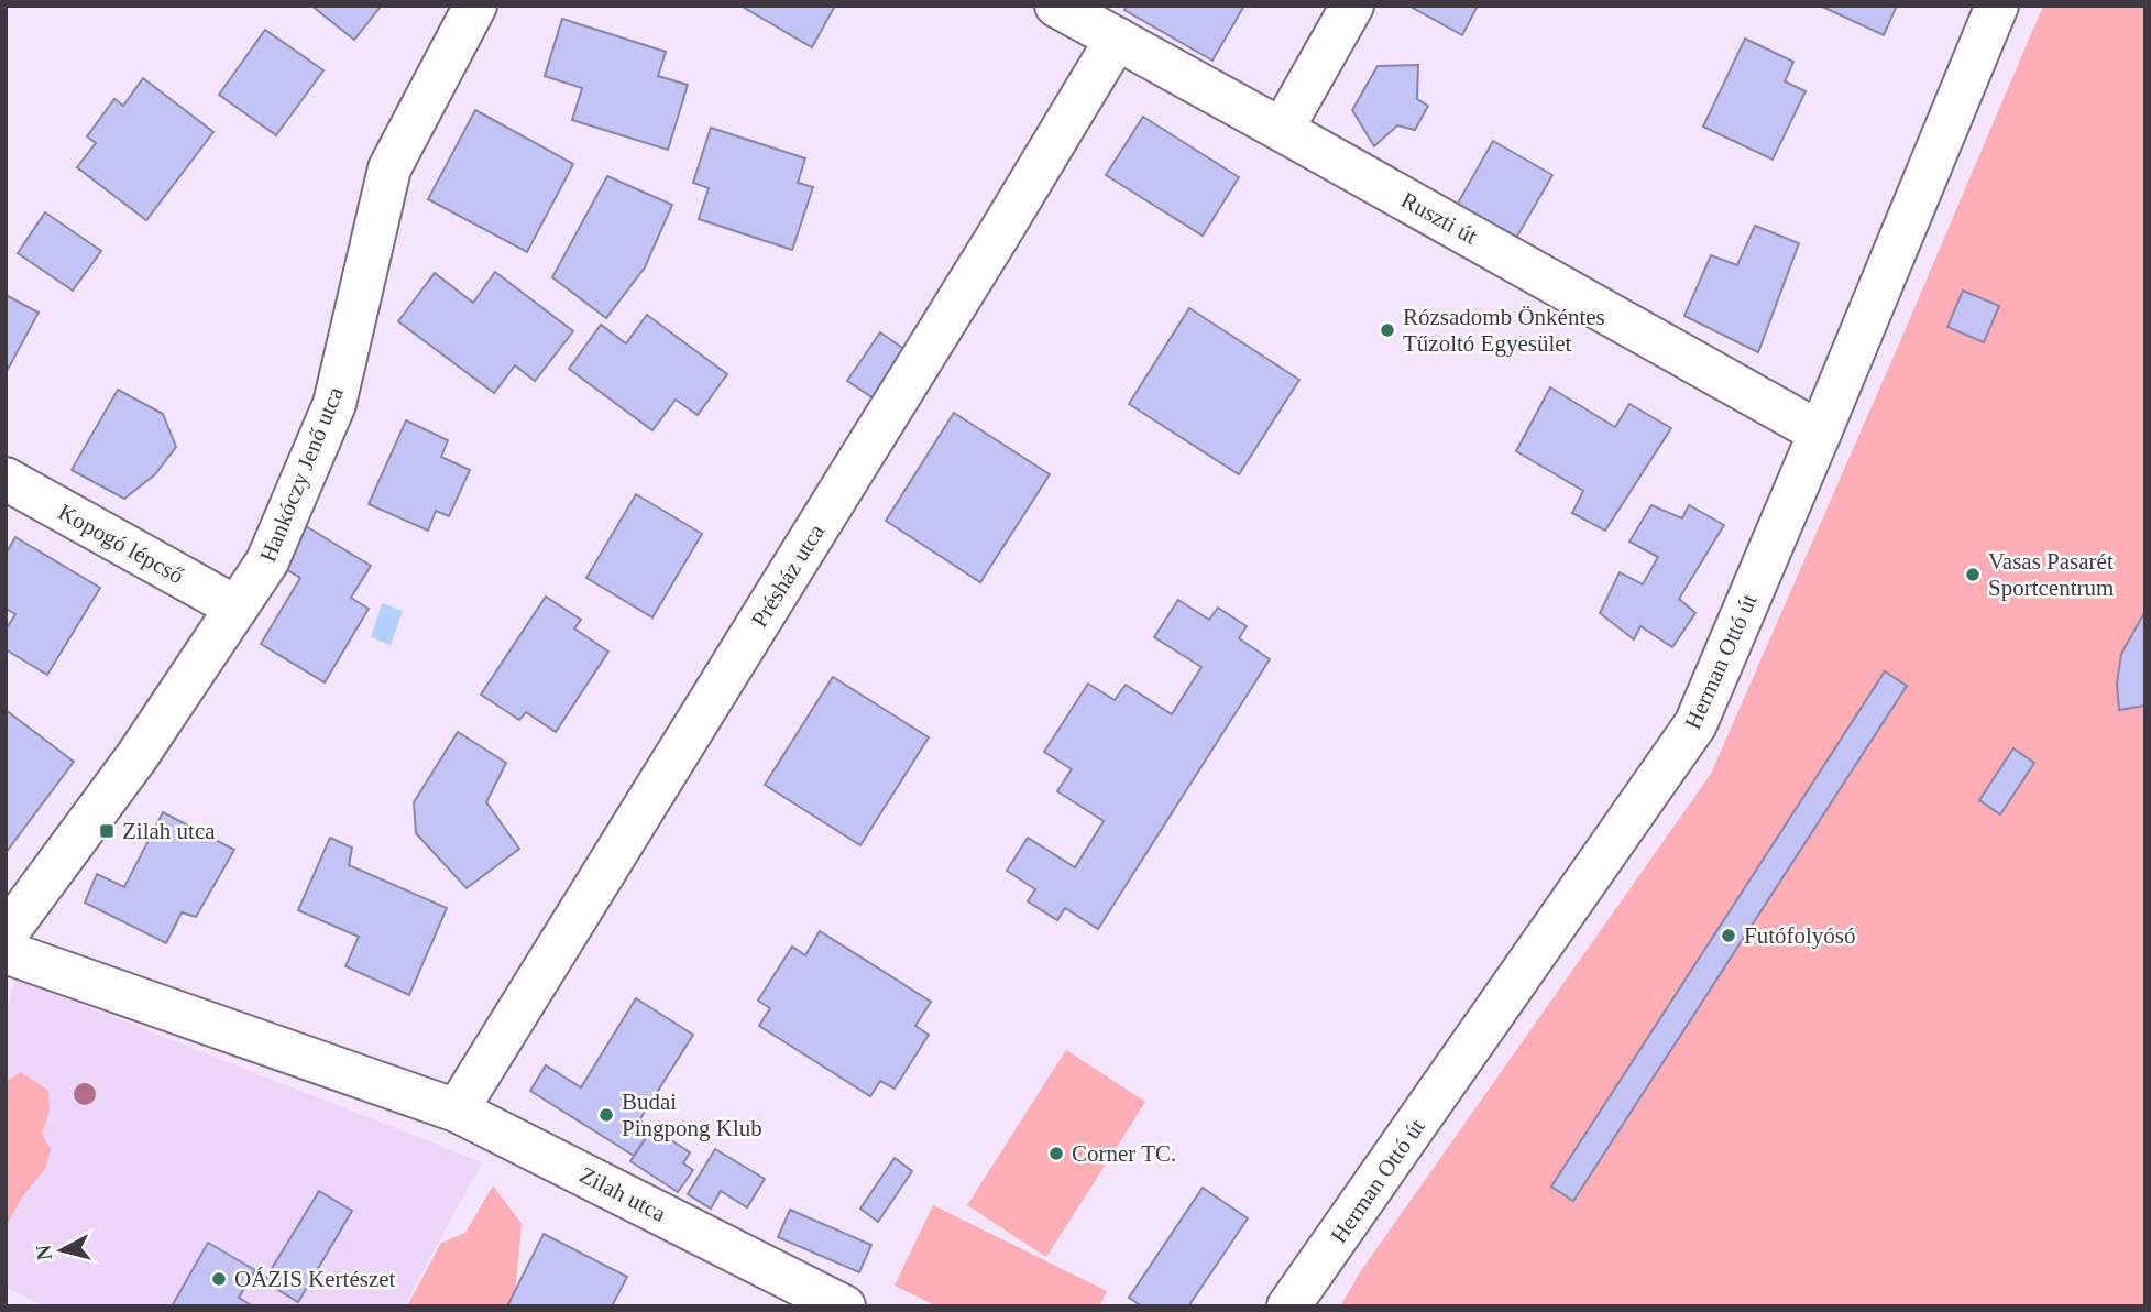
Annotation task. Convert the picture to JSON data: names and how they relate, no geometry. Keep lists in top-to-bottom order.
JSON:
{
  "streets": {
    "street": [
      "Ruszti út",
      "Hankóczy Jenő utca",
      "Kopogó lépcső",
      "Présház utca",
      "Herman Ottó út",
      "Zilah utca"
    ]
  },
  "crossings": [
    ["Ruszti út", "Présház utca"],
    ["Ruszti út", "Herman Ottó út"],
    ["Hankóczy Jenő utca", "Kopogó lépcső"],
    ["Présház utca", "Zilah utca"]
  ],
  "places": {
    "other": [
      "Rózsadomb Önkéntes Tűzoltó Egyesület",
      "Vasas Pasarét Sportcentrum",
      "Futófolyósó",
      "Budai Pingpong Klub",
      "Corner TC.",
      "OÁZIS Kertészet"
    ],
    "transit": ["Zilah utca"]
  },
  "north": "left"
}
